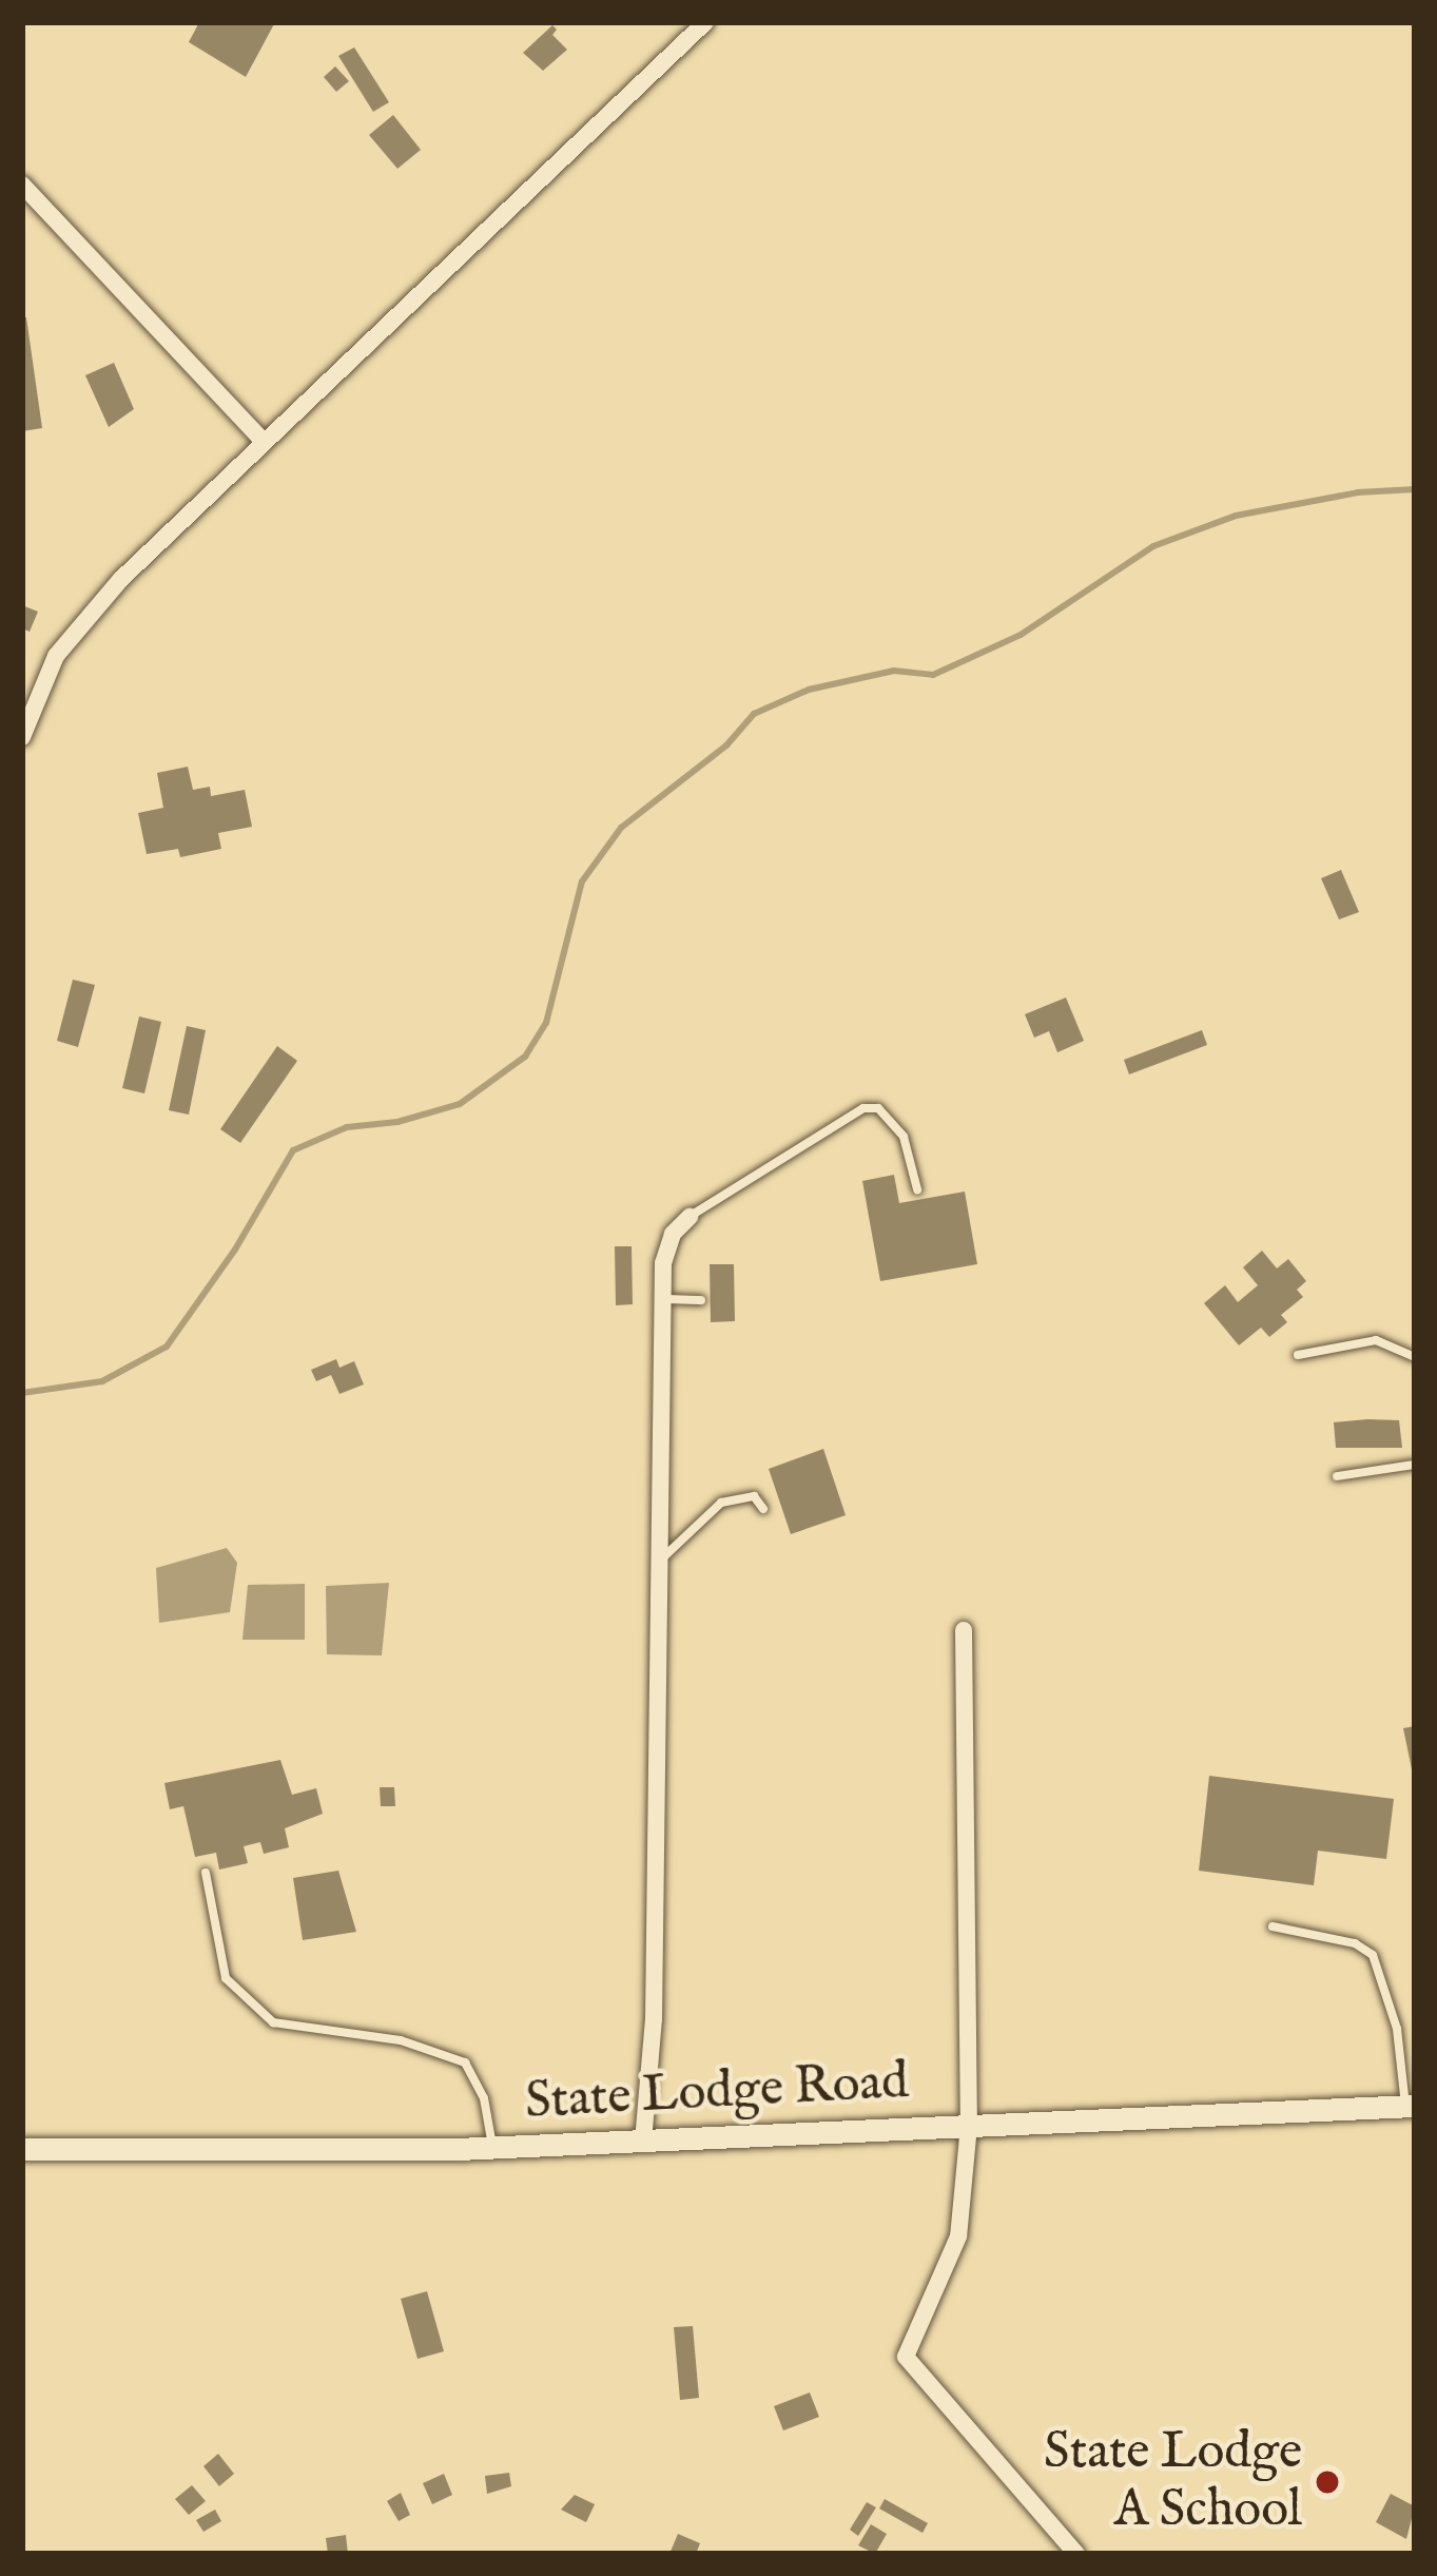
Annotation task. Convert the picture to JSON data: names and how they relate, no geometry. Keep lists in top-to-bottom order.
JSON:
{
  "streets": {
    "street": ["State Lodge Road"]
  },
  "places": ["State Lodge A School"]
}
